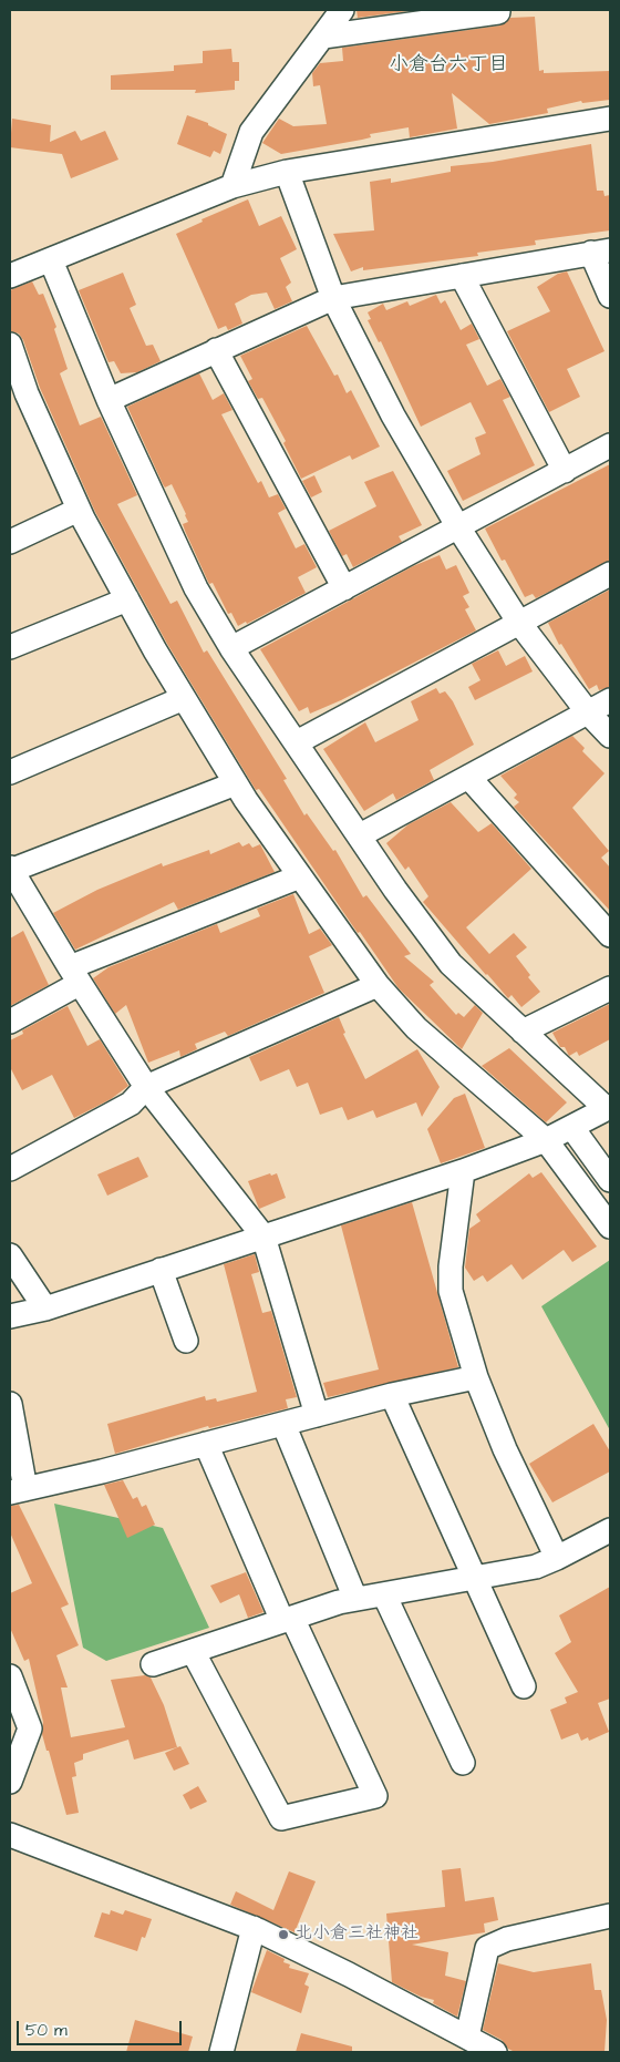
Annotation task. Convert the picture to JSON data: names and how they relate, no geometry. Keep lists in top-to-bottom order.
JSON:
{
  "districts": ["小倉台六丁目"],
  "places": ["北小倉三社神社"],
  "scale_bar": "50 m"
}
